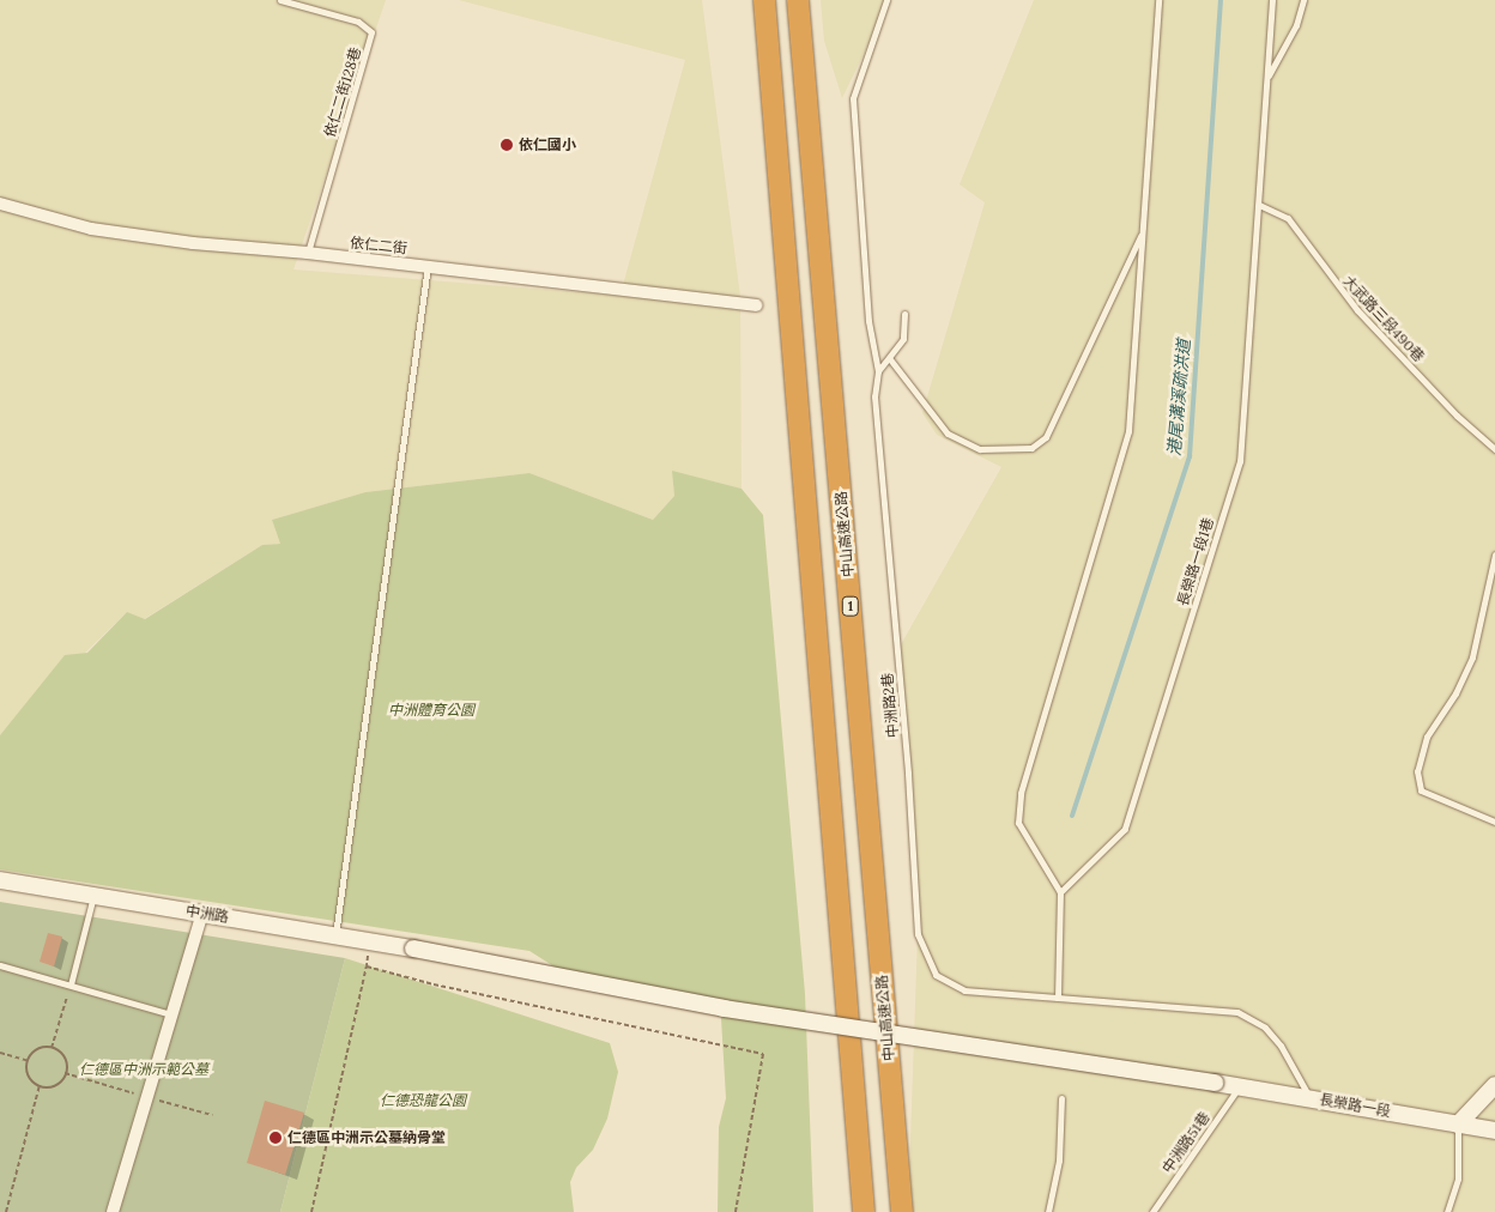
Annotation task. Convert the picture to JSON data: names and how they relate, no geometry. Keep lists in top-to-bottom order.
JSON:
{
  "streets": {
    "highway": ["中山高速公路", "1"],
    "street": ["依仁二街", "中洲路", "長榮路一段"],
    "lane": [
      "依仁二街128巷",
      "大武路三段490巷",
      "長榮路一段1巷",
      "中洲路2巷",
      "中洲路51巷"
    ]
  },
  "crossings": [
    ["依仁二街128巷", "依仁二街"],
    ["大武路三段490巷", "長榮路一段1巷"],
    ["中洲路", "長榮路一段"],
    ["長榮路一段", "中洲路51巷"]
  ],
  "water": ["港尾溝溪疏洪道"],
  "parks": ["中洲體育公園", "仁德區中洲示範公墓", "仁德恐龍公園"],
  "places": ["依仁國小", "仁德區中洲示公墓納骨堂"]
}
